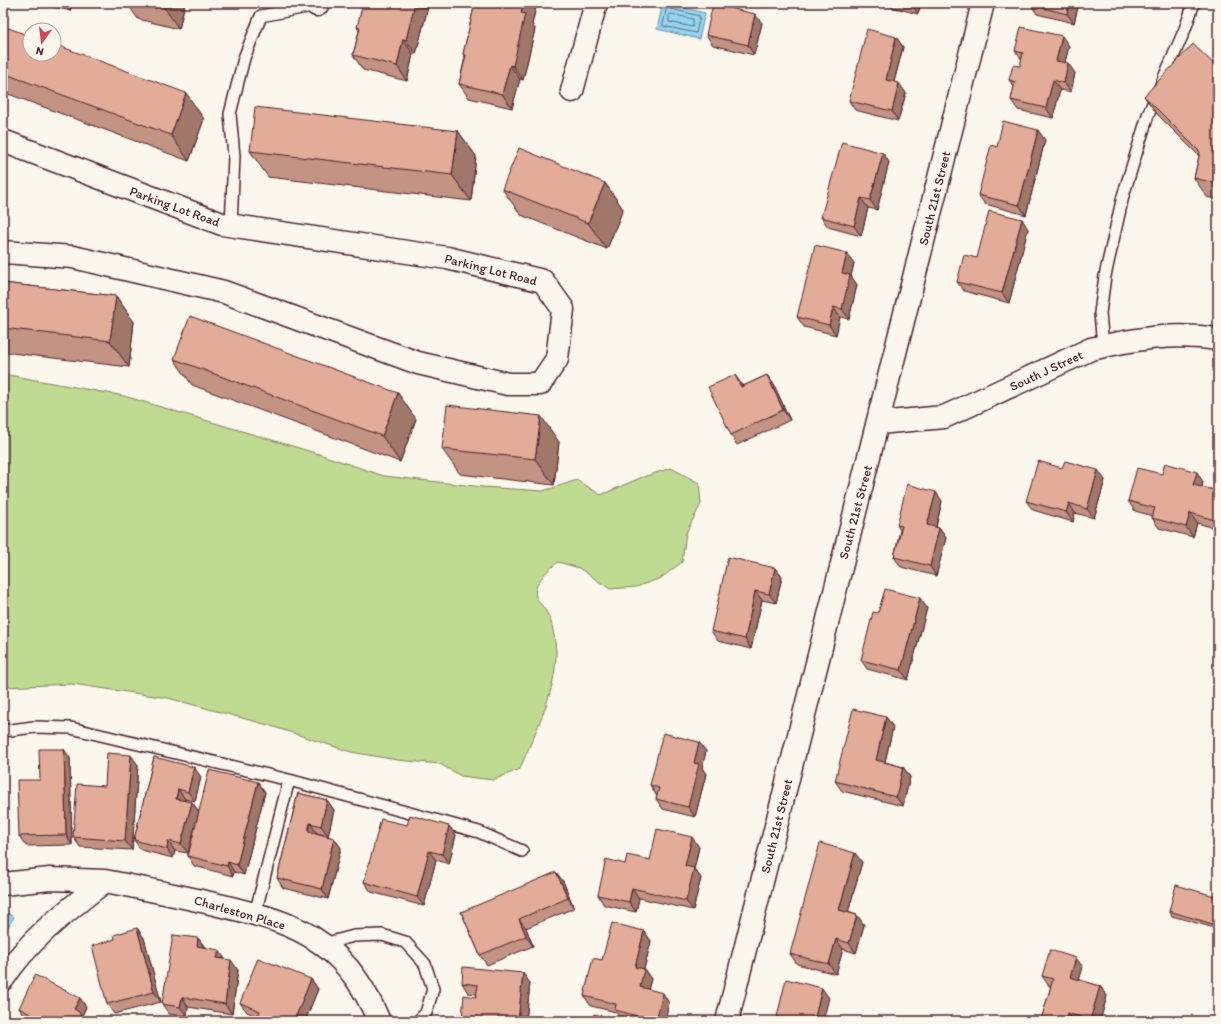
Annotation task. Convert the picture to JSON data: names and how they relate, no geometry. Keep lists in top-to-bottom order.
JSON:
{
  "streets": {
    "street": [
      "South 21st Street",
      "Parking Lot Road",
      "South J Street",
      "Charleston Place"
    ]
  },
  "crossings": [
    ["South 21st Street", "South J Street"]
  ],
  "north": "bottom"
}
